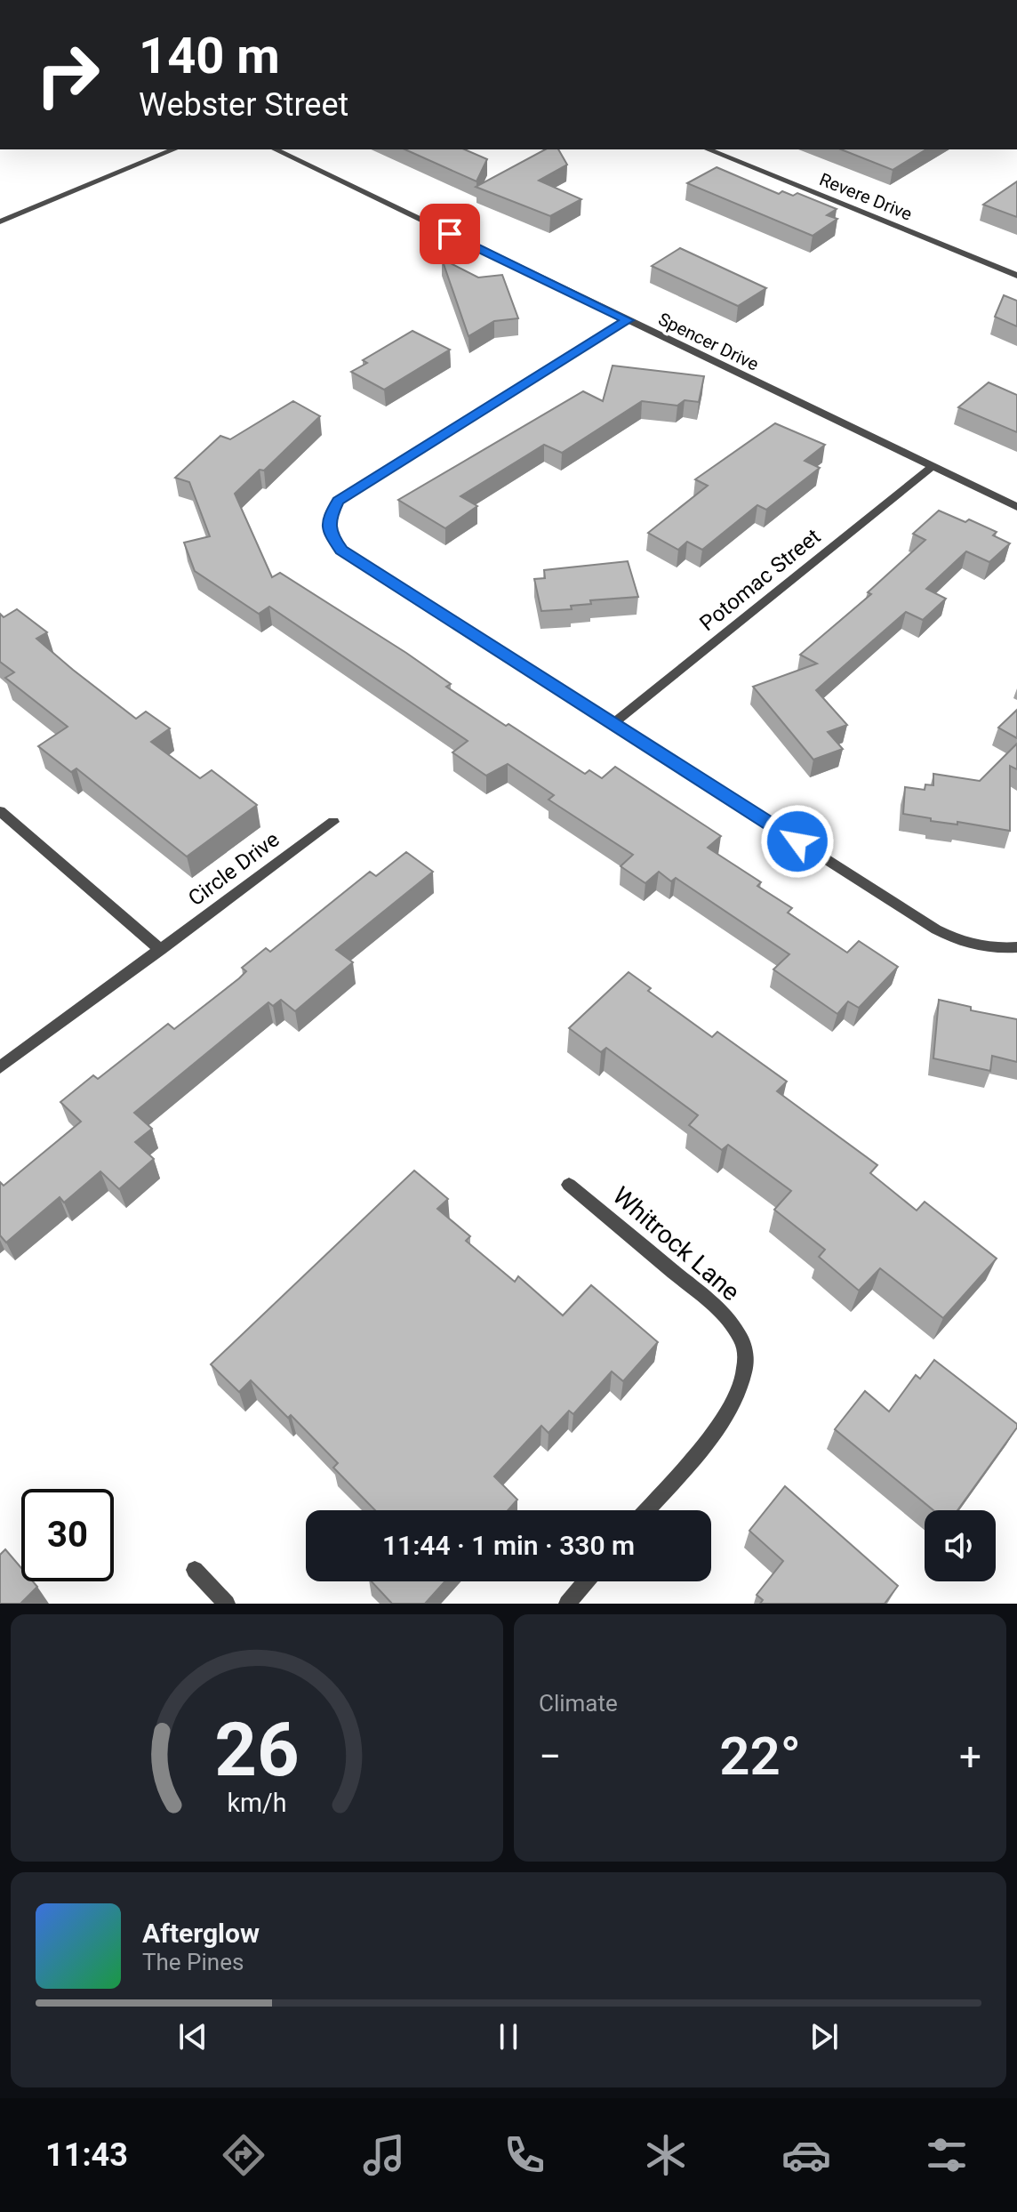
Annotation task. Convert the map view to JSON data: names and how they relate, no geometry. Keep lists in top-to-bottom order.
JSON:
{
  "streets": {
    "street": [
      "Revere Drive",
      "Spencer Drive",
      "Potomac Street",
      "Circle Drive",
      "Whitrock Lane"
    ]
  },
  "crossings": [
    ["Spencer Drive", "Potomac Street"]
  ],
  "page": {
    "turn": ["140 m", "Webster Street"],
    "limit": "30",
    "trip": "11:44 · 1 min · 330 m",
    "tile": "Climate",
    "heat": ["−", "22°", "+"],
    "song": ["Afterglow", "The Pines"],
    "tabs": "11:43",
    "gauge": ["26", "km/h"]
  }
}
